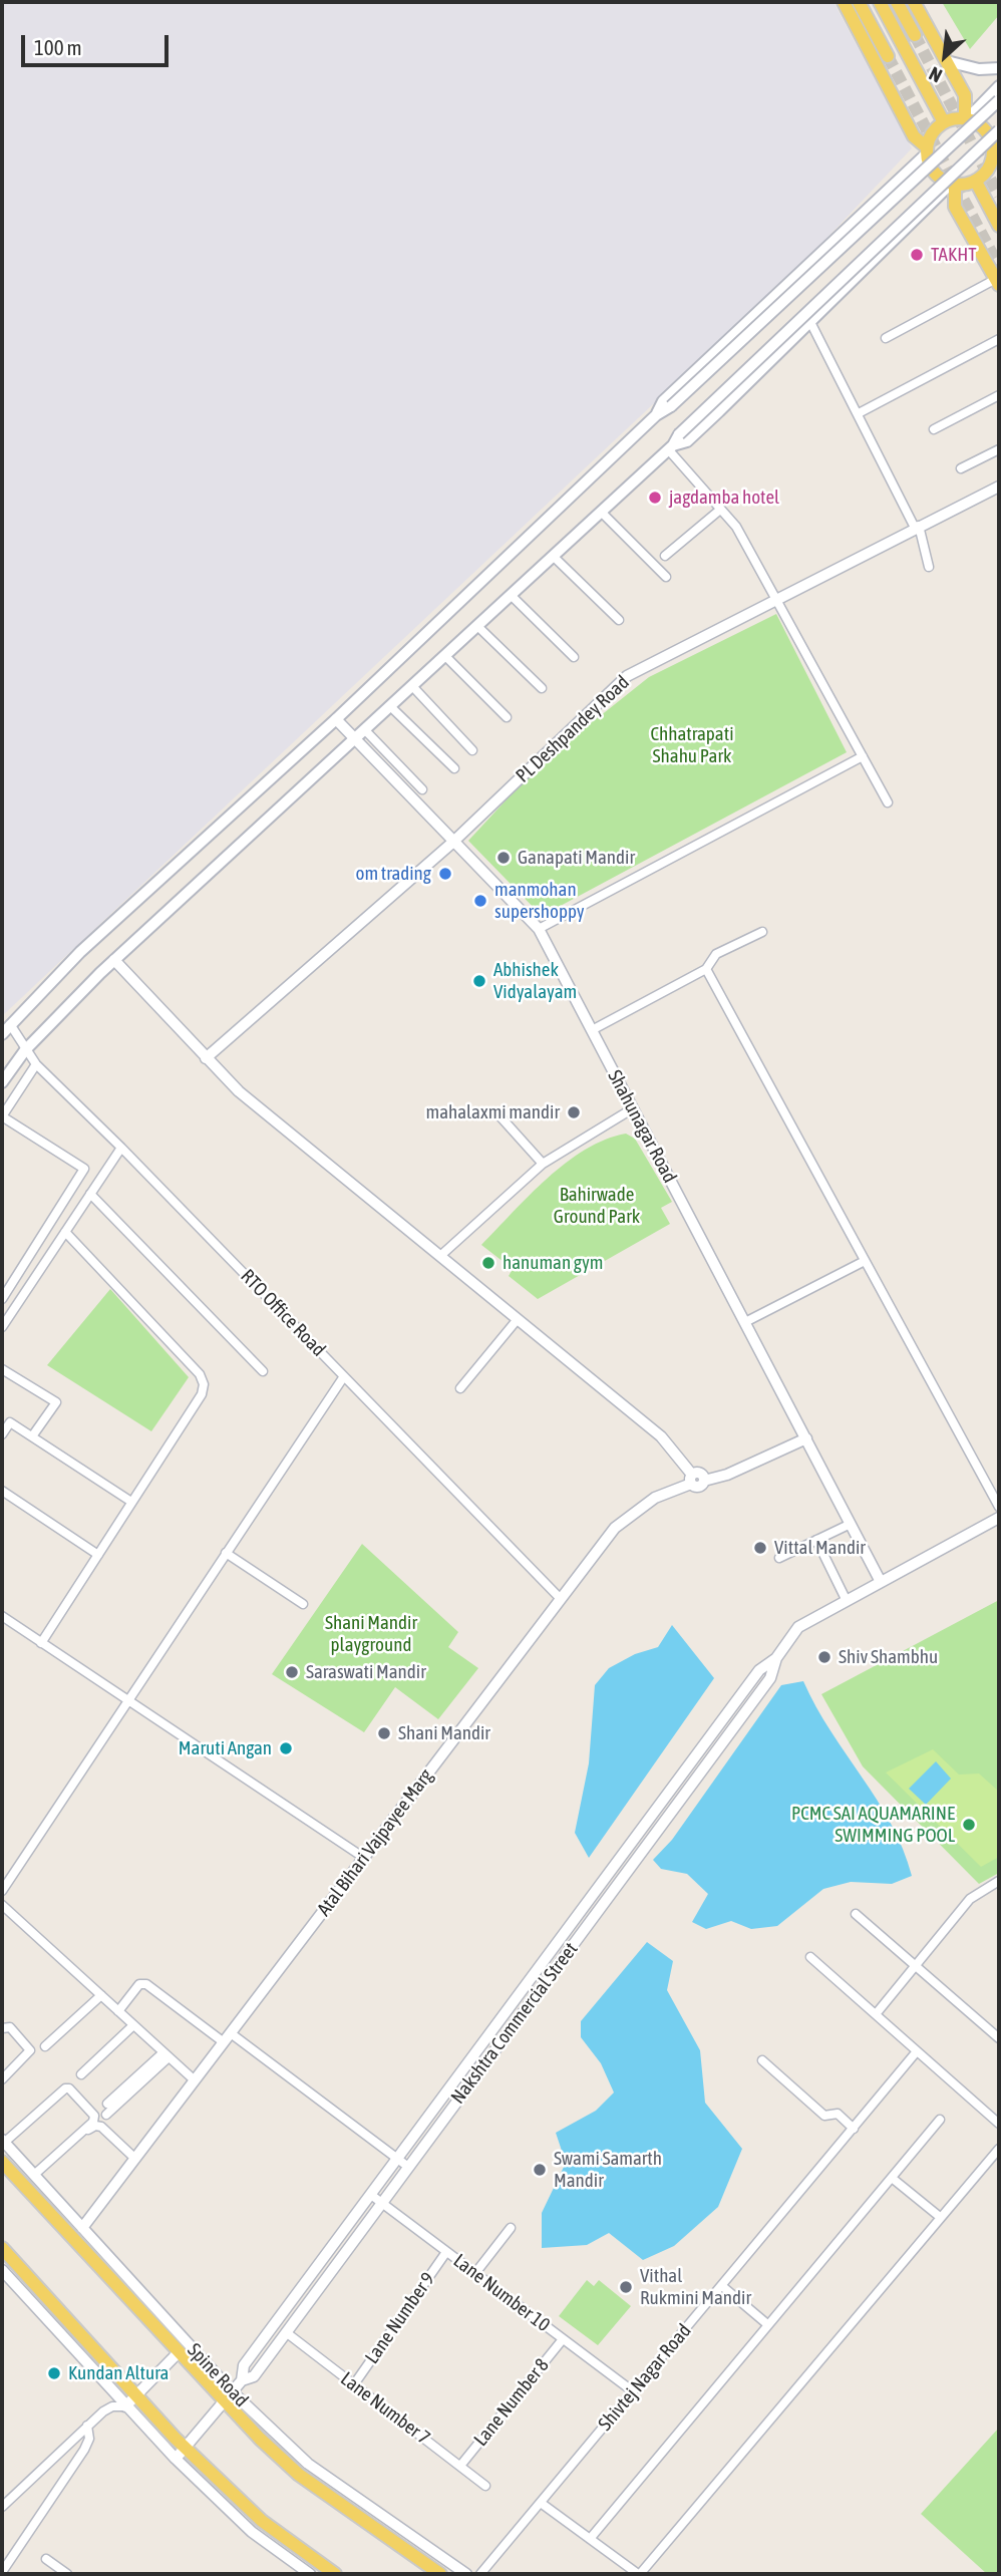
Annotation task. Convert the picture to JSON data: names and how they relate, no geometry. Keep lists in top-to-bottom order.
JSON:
{
  "streets": {
    "main road": ["Spine Road"],
    "street": [
      "PL Deshpandey Road",
      "Shahunagar Road",
      "RTO Office Road",
      "Atal Bihari Vajpayee Marg",
      "Nakshtra Commercial Street",
      "Lane Number 10",
      "Lane Number 9",
      "Shivtej Nagar Road",
      "Lane Number 8",
      "Lane Number 7"
    ]
  },
  "crossings": [
    ["PL Deshpandey Road", "Shahunagar Road"],
    ["Shahunagar Road", "Nakshtra Commercial Street"],
    ["RTO Office Road", "Atal Bihari Vajpayee Marg"],
    ["Atal Bihari Vajpayee Marg", "Spine Road"],
    ["Nakshtra Commercial Street", "Lane Number 10"],
    ["Nakshtra Commercial Street", "Spine Road"],
    ["Nakshtra Commercial Street", "Lane Number 7"],
    ["Lane Number 10", "Lane Number 9"],
    ["Lane Number 10", "Shivtej Nagar Road"],
    ["Lane Number 10", "Lane Number 8"],
    ["Lane Number 9", "Lane Number 7"],
    ["Lane Number 8", "Lane Number 7"]
  ],
  "parks": ["Chhatrapati Shahu Park", "Bahirwade Ground Park", "Shani Mandir playground"],
  "places": [
    "TAKHT",
    "jagdamba hotel",
    "Ganapati Mandir",
    "om trading",
    "manmohan supershoppy",
    "Abhishek Vidyalayam",
    "mahalaxmi mandir",
    "hanuman gym",
    "Vittal Mandir",
    "Shiv Shambhu",
    "Saraswati Mandir",
    "Shani Mandir",
    "Maruti Angan",
    "PCMC SAI AQUAMARINE SWIMMING POOL",
    "Swami Samarth Mandir",
    "Vithal Rukmini Mandir",
    "Kundan Altura"
  ],
  "scale_bar": "100 m",
  "north": "bottom left"
}
